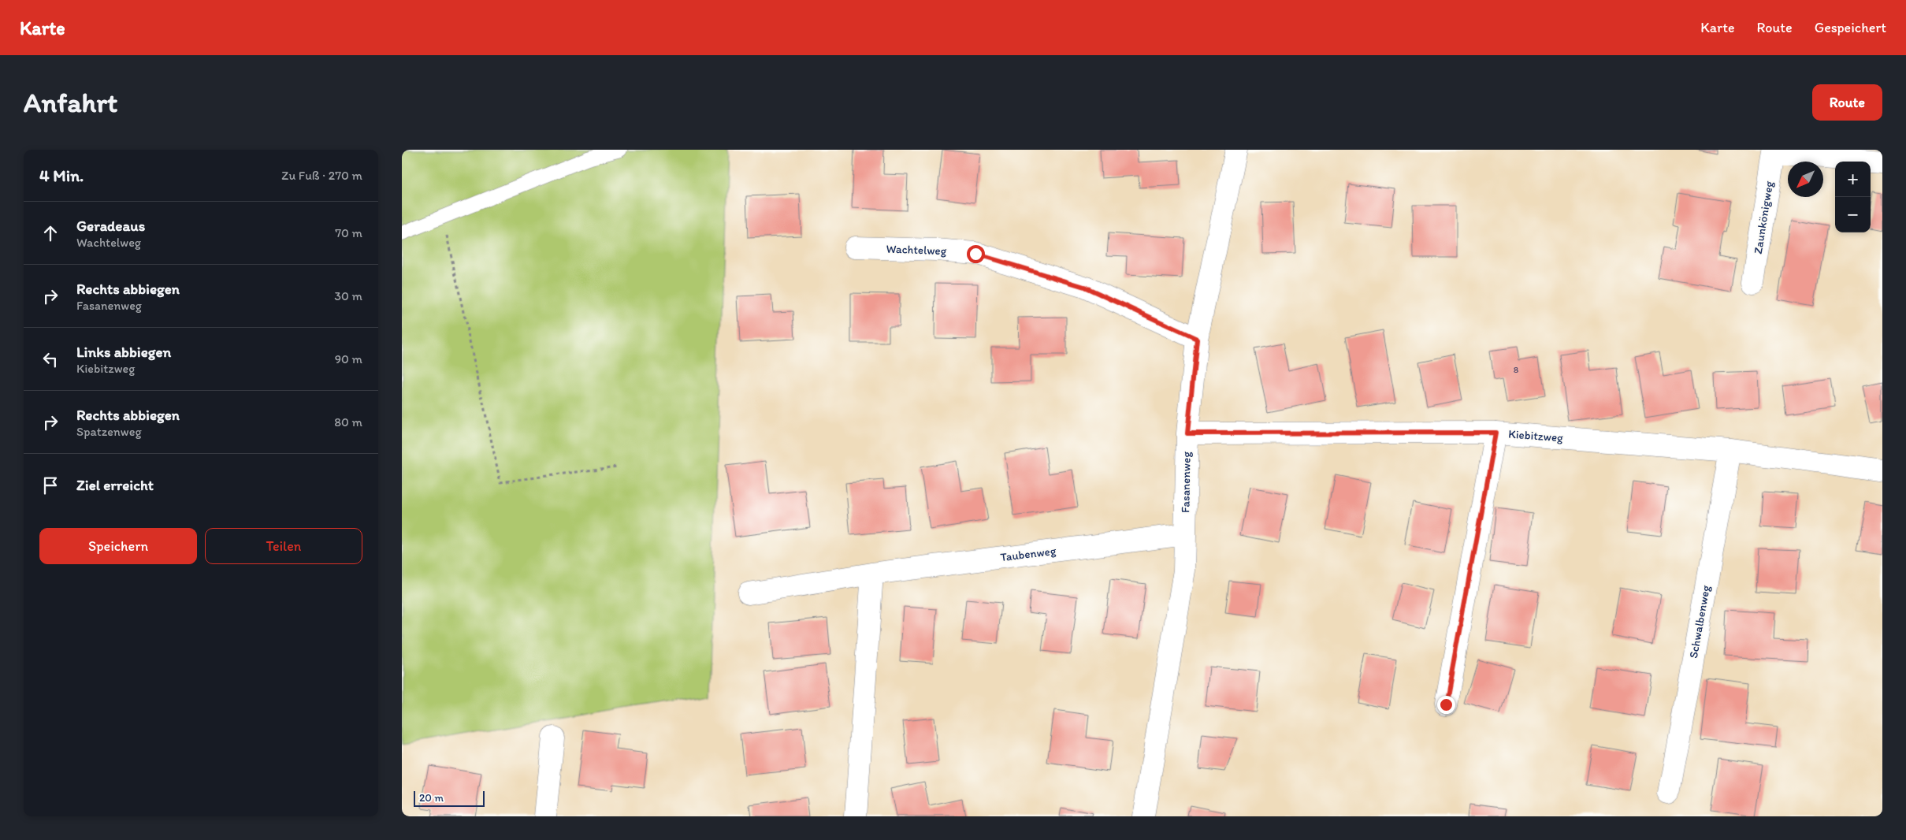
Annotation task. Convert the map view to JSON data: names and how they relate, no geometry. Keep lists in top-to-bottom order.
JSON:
{
  "streets": {
    "street": [
      "Zaunkönigweg",
      "Wachtelweg",
      "Kiebitzweg",
      "Fasanenweg",
      "Taubenweg",
      "Schwalbenweg"
    ]
  },
  "crossings": [
    ["Wachtelweg", "Fasanenweg"],
    ["Kiebitzweg", "Fasanenweg"],
    ["Kiebitzweg", "Schwalbenweg"],
    ["Fasanenweg", "Taubenweg"]
  ],
  "house_numbers": ["8"],
  "scale_bar": "20 m",
  "north": "bottom left",
  "page": {
    "header": "Karte",
    "nav": ["Karte", "Route", "Gespeichert"],
    "buttons": [
      "Route",
      ["Speichern", "Teilen"]
    ],
    "title": "Anfahrt",
    "heading": ["4 Min.", "Zu Fuß · 270 m"],
    "map_buttons": ["+", "−"],
    "list": [
      ["Geradeaus", "Wachtelweg", "70 m"],
      ["Rechts abbiegen", "Fasanenweg", "30 m"],
      ["Links abbiegen", "Kiebitzweg", "90 m"],
      ["Rechts abbiegen", "Spatzenweg", "80 m"],
      "Ziel erreicht"
    ],
    "scale": "20 m"
  }
}
